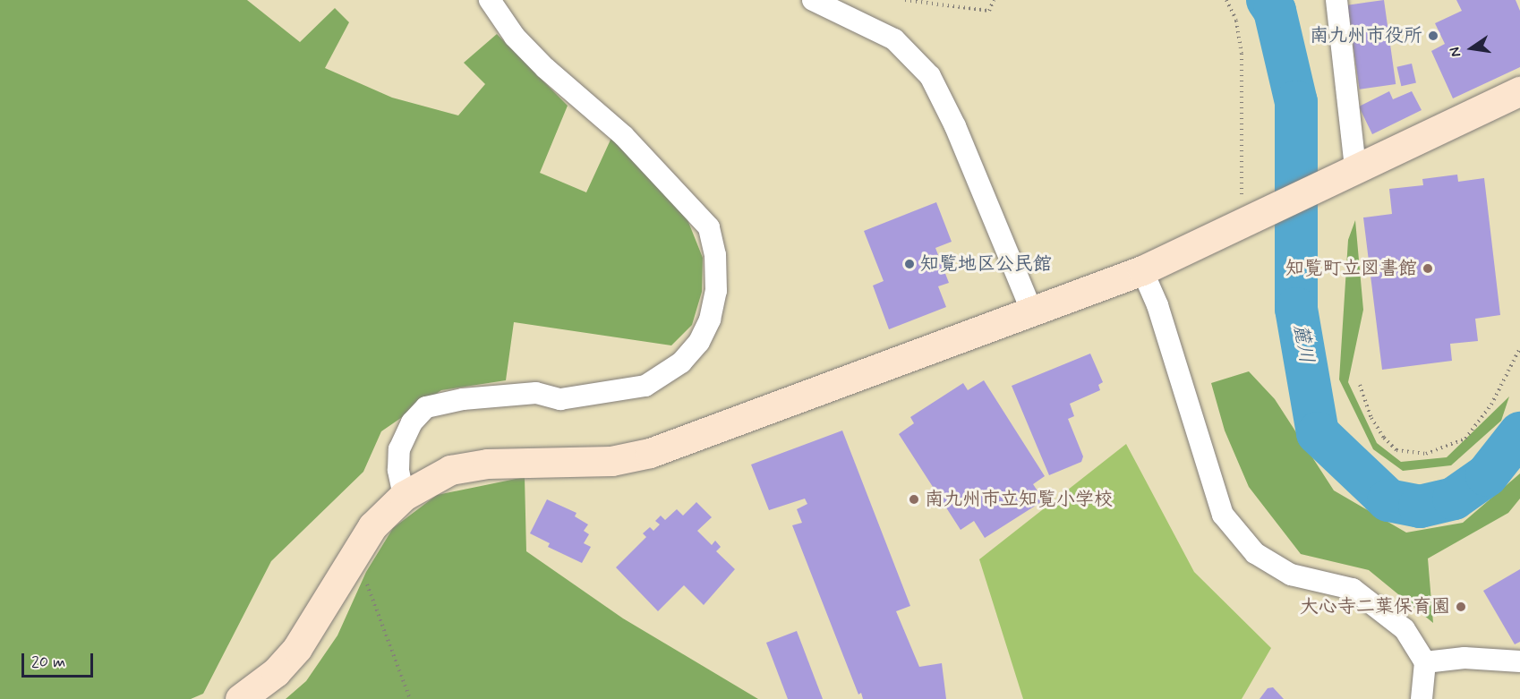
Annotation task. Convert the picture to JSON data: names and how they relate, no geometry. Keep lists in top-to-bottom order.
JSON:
{
  "water": ["麓川"],
  "places": [
    "南九州市役所",
    "知覧地区公民館",
    "知覧町立図書館",
    "南九州市立知覧小学校",
    "大心寺二葉保育園"
  ],
  "scale_bar": "20 m",
  "north": "left"
}
